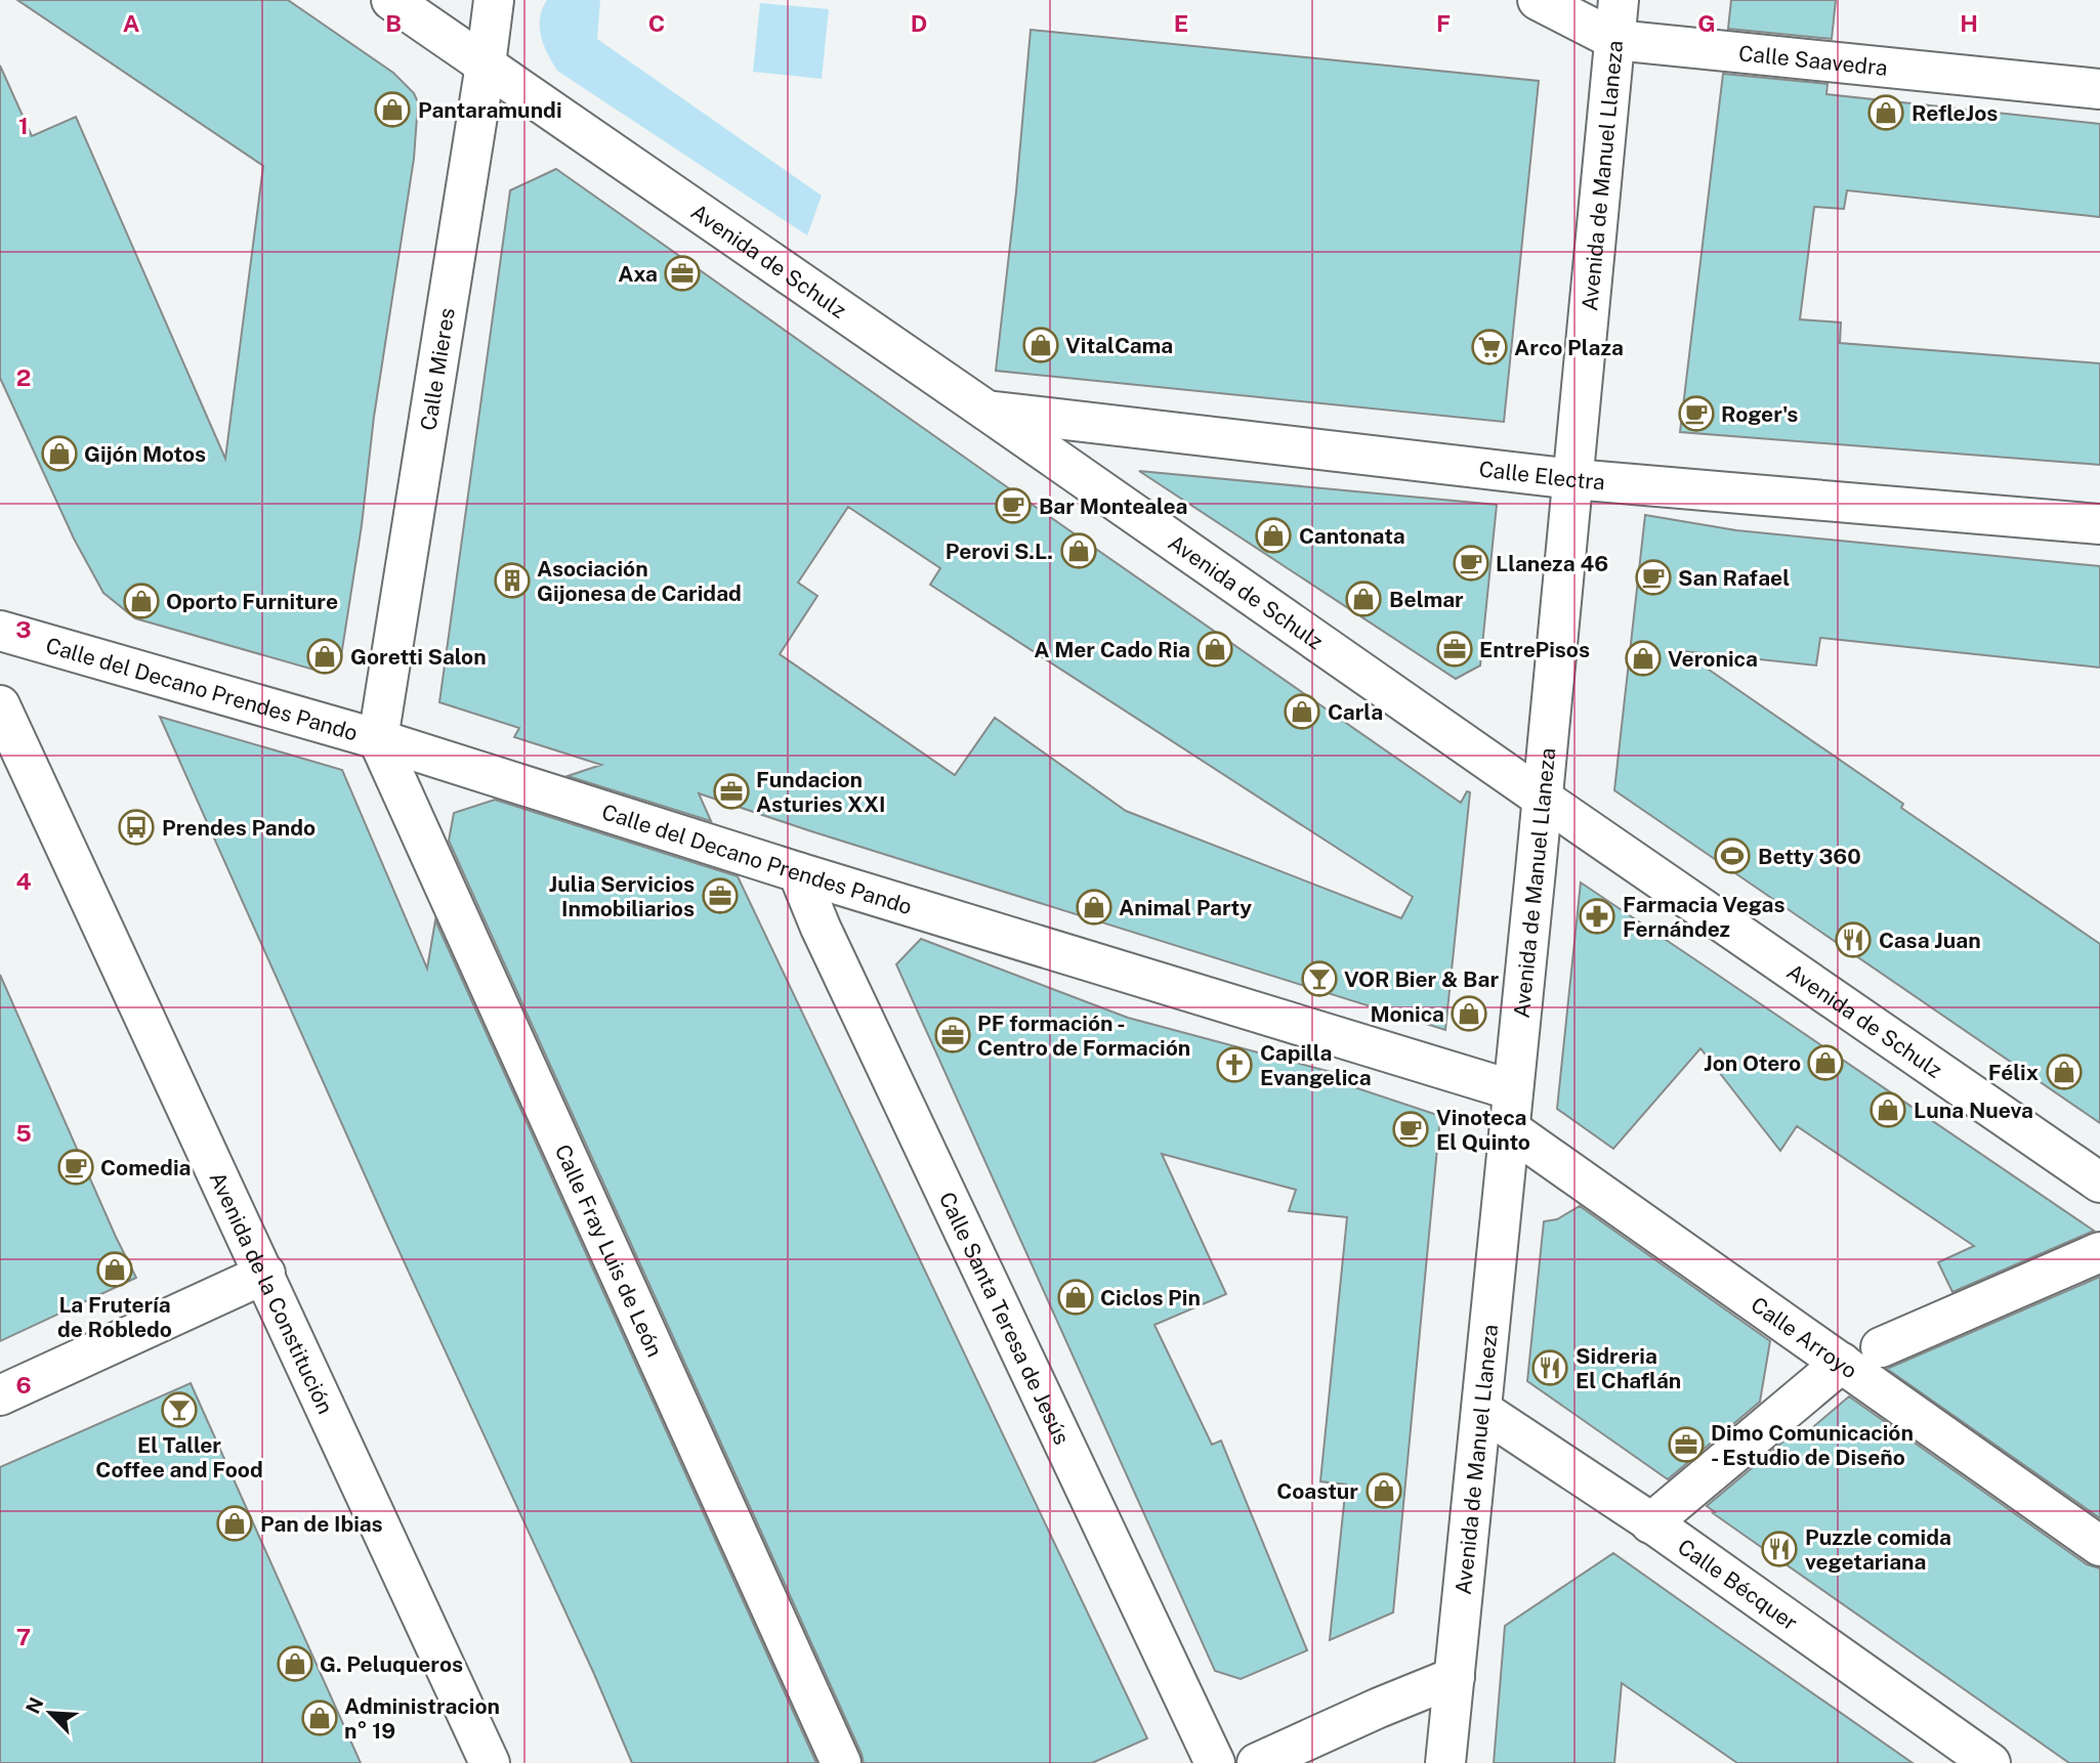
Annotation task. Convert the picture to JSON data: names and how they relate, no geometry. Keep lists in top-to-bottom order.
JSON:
{
  "streets": {
    "street": [
      "Calle Saavedra",
      "Avenida de Manuel Llaneza",
      "Avenida de Schulz",
      "Calle Mieres",
      "Calle Electra",
      "Calle del Decano Prendes Pando",
      "Calle Fray Luis de León",
      "Avenida de la Constitución",
      "Calle Santa Teresa de Jesús",
      "Calle Arroyo",
      "Calle Bécquer"
    ]
  },
  "crossings": [
    ["Calle Saavedra", "Avenida de Manuel Llaneza"],
    ["Avenida de Manuel Llaneza", "Avenida de Schulz"],
    ["Avenida de Manuel Llaneza", "Calle Electra"],
    ["Avenida de Manuel Llaneza", "Calle del Decano Prendes Pando"],
    ["Avenida de Manuel Llaneza", "Calle Arroyo"],
    ["Avenida de Manuel Llaneza", "Calle Bécquer"],
    ["Avenida de Schulz", "Calle Mieres"],
    ["Avenida de Schulz", "Calle Electra"],
    ["Calle Mieres", "Calle del Decano Prendes Pando"],
    ["Calle Mieres", "Calle Fray Luis de León"],
    ["Calle del Decano Prendes Pando", "Calle Fray Luis de León"],
    ["Calle del Decano Prendes Pando", "Calle Santa Teresa de Jesús"]
  ],
  "places": {
    "shop": [
      "Pantaramundi",
      "RefleJos",
      "VitalCama",
      "Gijón Motos",
      "Cantonata",
      "Perovi S.L.",
      "Belmar",
      "Oporto Furniture",
      "A Mer Cado Ria",
      "Goretti Salon",
      "Veronica",
      "Carla",
      "Animal Party",
      "Monica",
      "Jon Otero",
      "Félix",
      "Luna Nueva",
      "La Frutería de Robledo",
      "Ciclos Pin",
      "Coastur",
      "Pan de Ibias",
      "G. Peluqueros",
      "Administracion n° 19"
    ],
    "office": [
      "Axa",
      "EntrePisos",
      "Fundacion Asturies XXI",
      "Julia Servicios Inmobiliarios",
      "PF formación - Centro de Formación",
      "Dimo Comunicación - Estudio de Diseño"
    ],
    "supermarket": ["Arco Plaza"],
    "cafe": [
      "Roger's",
      "Bar Montealea",
      "Llaneza 46",
      "San Rafael",
      "Vinoteca El Quinto",
      "Comedia"
    ],
    "building": ["Asociación Gijonesa de Caridad"],
    "bus stop": ["Prendes Pando"],
    "sports": ["Betty 360"],
    "pharmacy": ["Farmacia Vegas Fernández"],
    "restaurant": ["Casa Juan", "Sidreria El Chaflán", "Puzzle comida vegetariana"],
    "bar": ["VOR Bier & Bar", "El Taller Coffee and Food"],
    "church": ["Capilla Evangelica"]
  },
  "north": "top left",
  "grid": {
    "columns": [
      "A",
      "B",
      "C",
      "D",
      "E",
      "F",
      "G",
      "H"
    ],
    "rows": [
      "1",
      "2",
      "3",
      "4",
      "5",
      "6",
      "7"
    ]
  }
}
